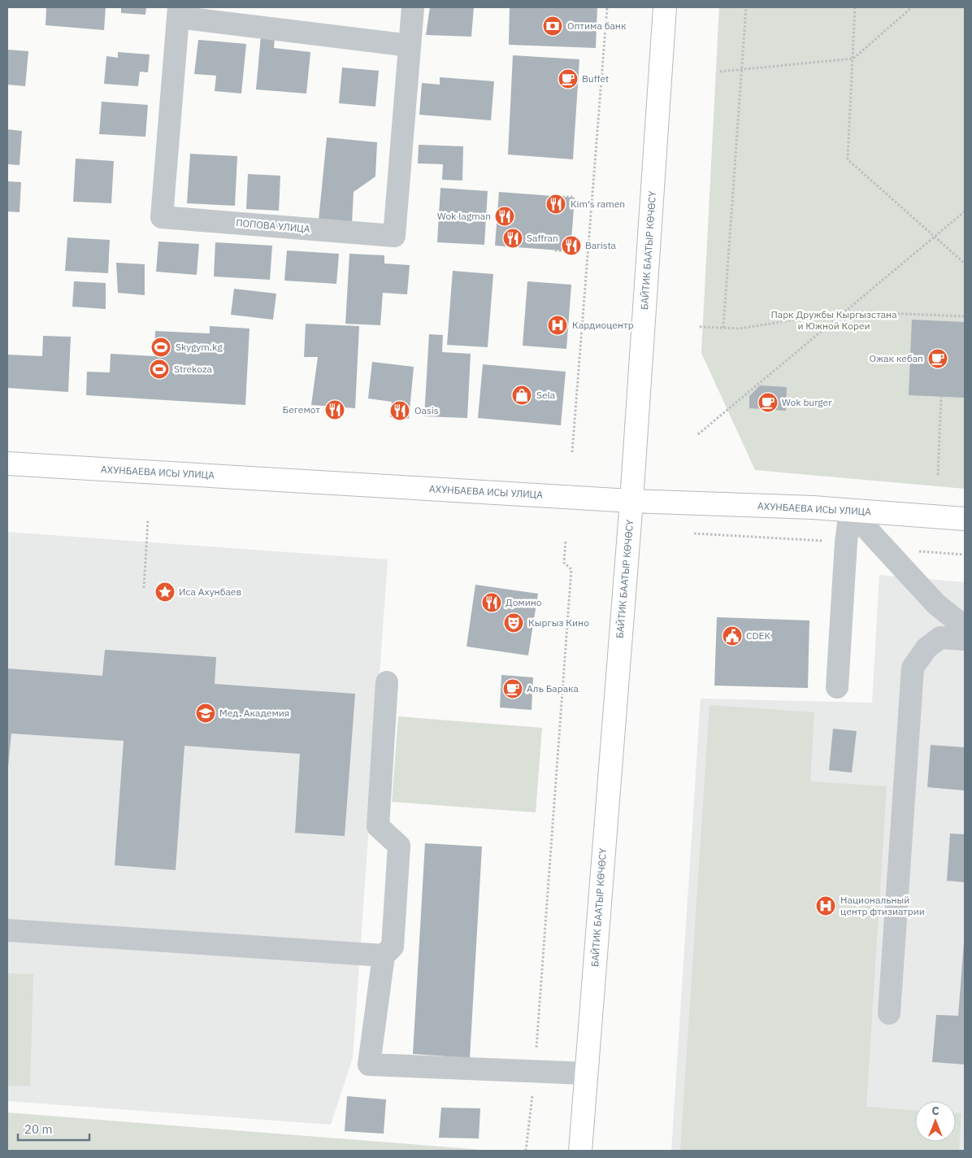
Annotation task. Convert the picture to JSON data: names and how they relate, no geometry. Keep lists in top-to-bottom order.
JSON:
{
  "streets": {
    "main road": ["БАЙТИК БААТЫР КӨЧӨСҮ", "АХУНБАЕВА ИСЫ УЛИЦА"],
    "street": ["ПОПОВА УЛИЦА"]
  },
  "crossings": [
    ["БАЙТИК БААТЫР КӨЧӨСҮ", "АХУНБАЕВА ИСЫ УЛИЦА"]
  ],
  "parks": ["Парк Дружбы Кыргызстана и Южной Кореи"],
  "places": {
    "bank": ["Оптима банк"],
    "cafe": [
      "Buffet",
      "Ожак кебап",
      "Wok burger",
      "Аль Барака"
    ],
    "restaurant": [
      "Kim's ramen",
      "Wok lagman",
      "Saffran",
      "Barista",
      "Бегемот",
      "Oasis",
      "Домино"
    ],
    "hospital": ["Кардиоцентр", "Национальный центр фтизиатрии"],
    "sports": ["Skygym.kg", "Strekoza"],
    "shop": ["Sela"],
    "place": ["Иса Ахунбаев"],
    "theatre": ["Кыргыз Кино"],
    "public building": ["CDEK"],
    "school or university": ["Мед. Академия"]
  },
  "scale_bar": "20 m",
  "north": "top"
}
